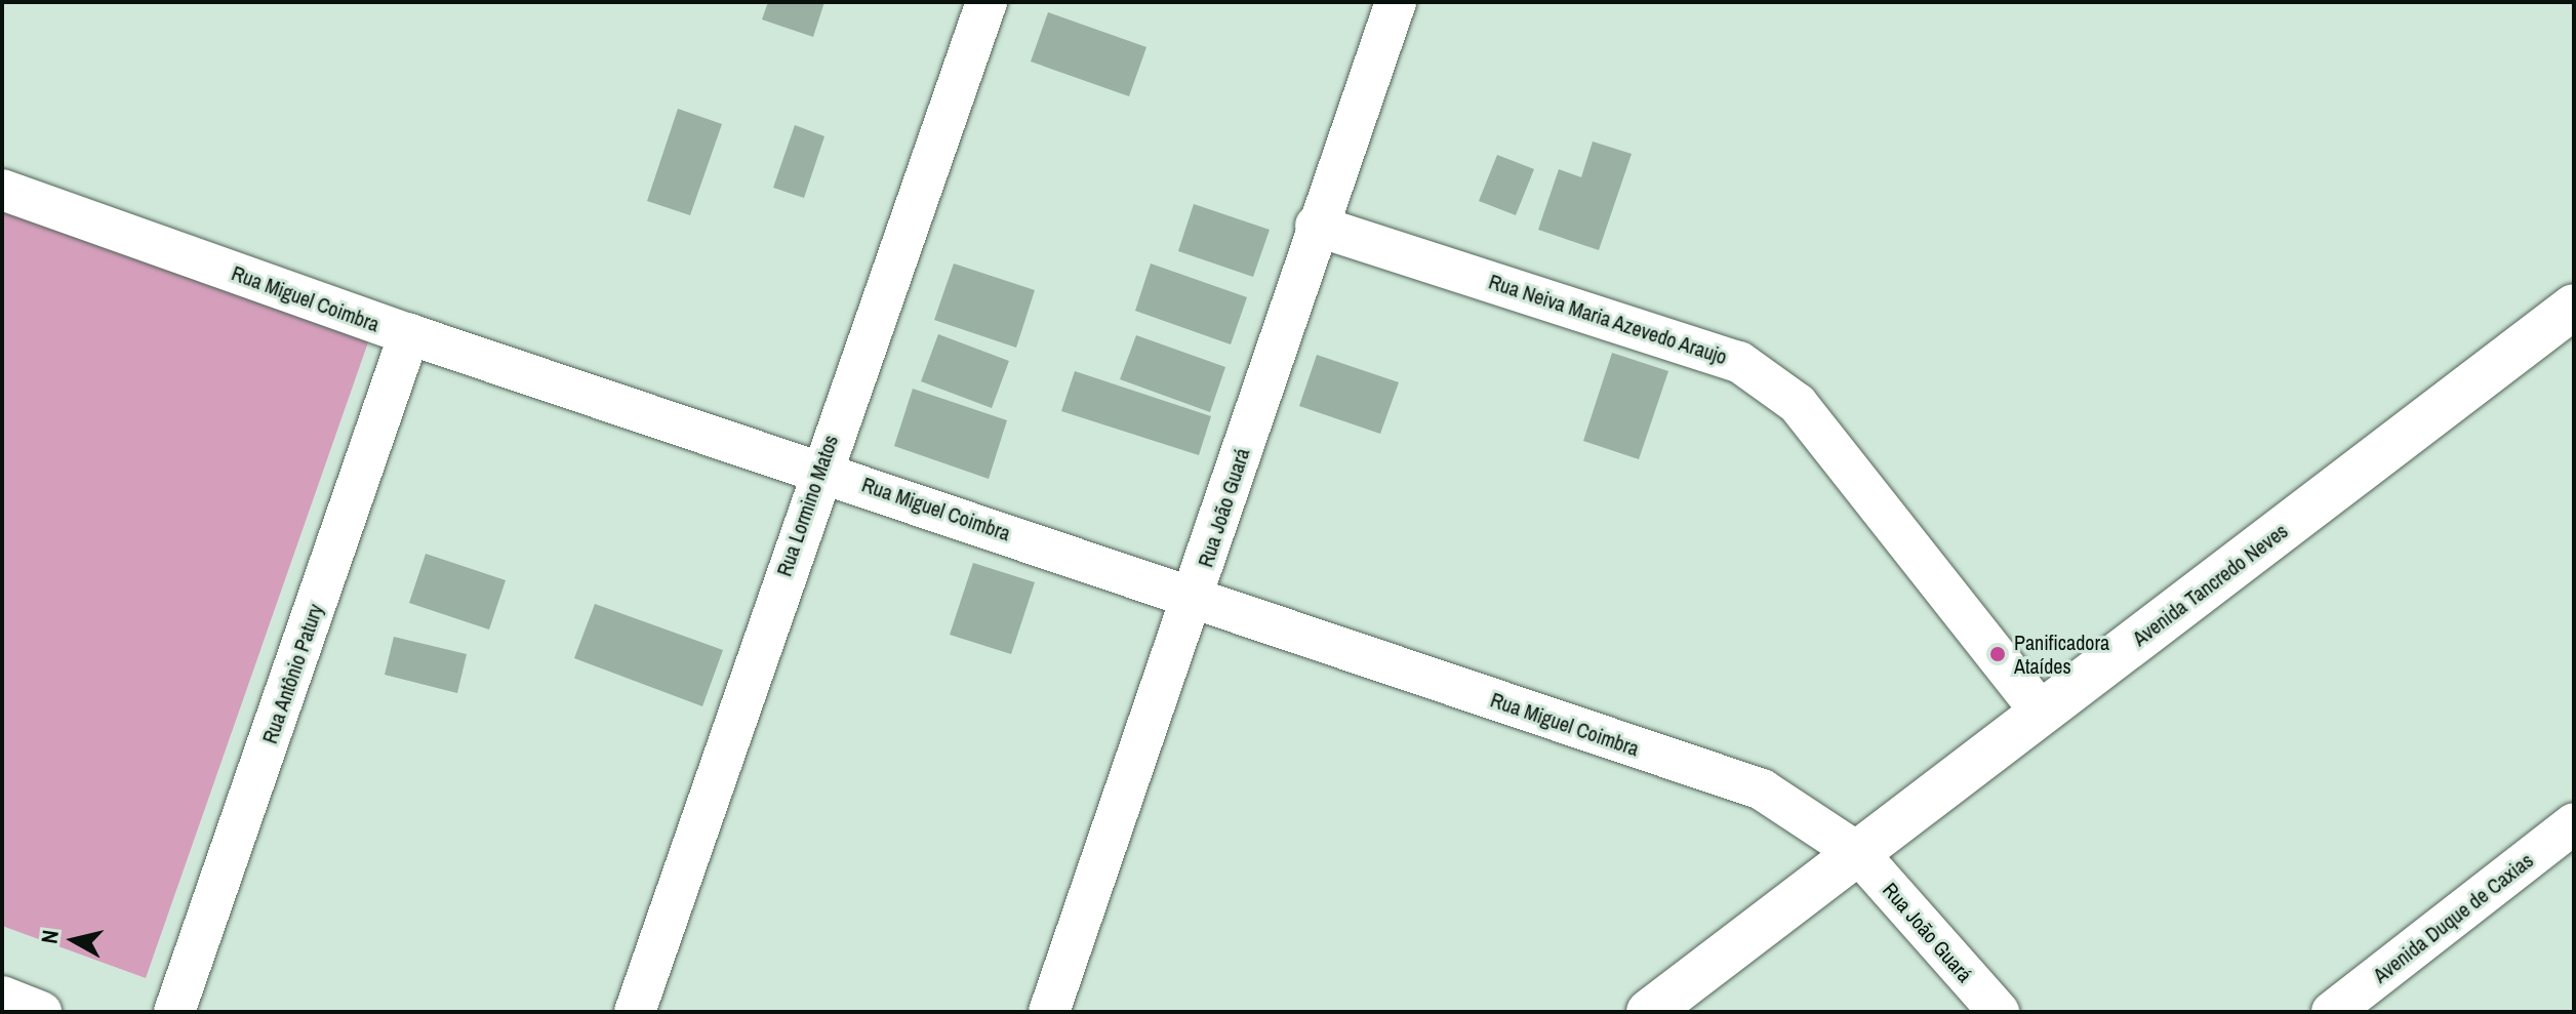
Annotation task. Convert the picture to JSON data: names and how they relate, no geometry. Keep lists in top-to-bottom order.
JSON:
{
  "streets": {
    "main road": ["Avenida Tancredo Neves"],
    "street": [
      "Rua Miguel Coimbra",
      "Rua Neiva Maria Azevedo Araujo",
      "Rua Lormino Matos",
      "Rua João Guará",
      "Rua Antônio Patury",
      "Avenida Duque de Caxias"
    ]
  },
  "crossings": [
    ["Rua Miguel Coimbra", "Rua Lormino Matos"],
    ["Rua Miguel Coimbra", "Rua João Guará"],
    ["Rua Miguel Coimbra", "Avenida Tancredo Neves"],
    ["Rua Miguel Coimbra", "Rua Antônio Patury"],
    ["Rua Neiva Maria Azevedo Araujo", "Rua João Guará"],
    ["Rua Neiva Maria Azevedo Araujo", "Avenida Tancredo Neves"],
    ["Rua João Guará", "Avenida Tancredo Neves"]
  ],
  "places": ["Panificadora Ataídes"],
  "north": "left"
}
